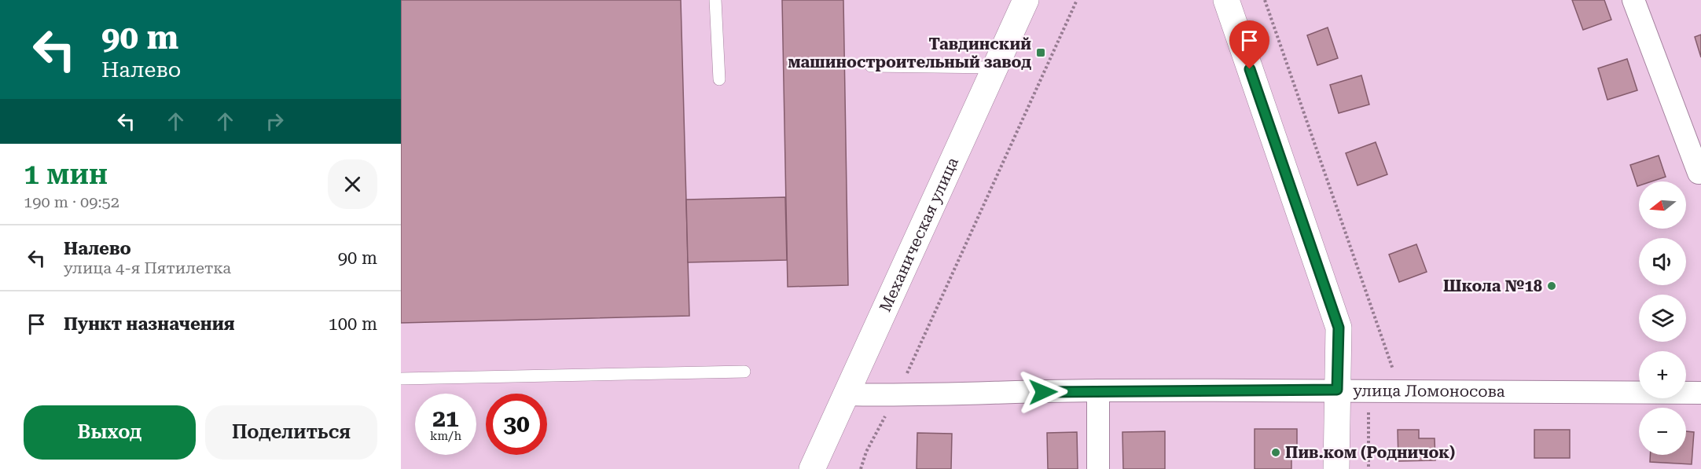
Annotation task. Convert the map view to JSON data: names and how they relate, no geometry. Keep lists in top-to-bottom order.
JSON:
{
  "streets": {
    "main road": ["Механическая улица"],
    "street": ["улица Ломоносова"]
  },
  "crossings": [
    ["Механическая улица", "улица Ломоносова"]
  ],
  "places": {
    "transit": ["Тавдинский машиностроительный завод"],
    "other": ["Школа №18", "Пив.ком (Родничок)"]
  },
  "north": "left",
  "page": {
    "turn": ["90 m", "Налево"],
    "heading": ["1 мин", "190 m · 09:52"],
    "map_buttons": ["+", "−"],
    "list": [
      {
        "name": "Налево",
        "note": "улица 4-я Пятилетка",
        "value": "90 m"
      },
      {
        "name": "Пункт назначения",
        "value": "100 m"
      }
    ],
    "speed": "21 km/h",
    "limit": "30",
    "buttons": ["Выход", "Поделиться"]
  }
}
